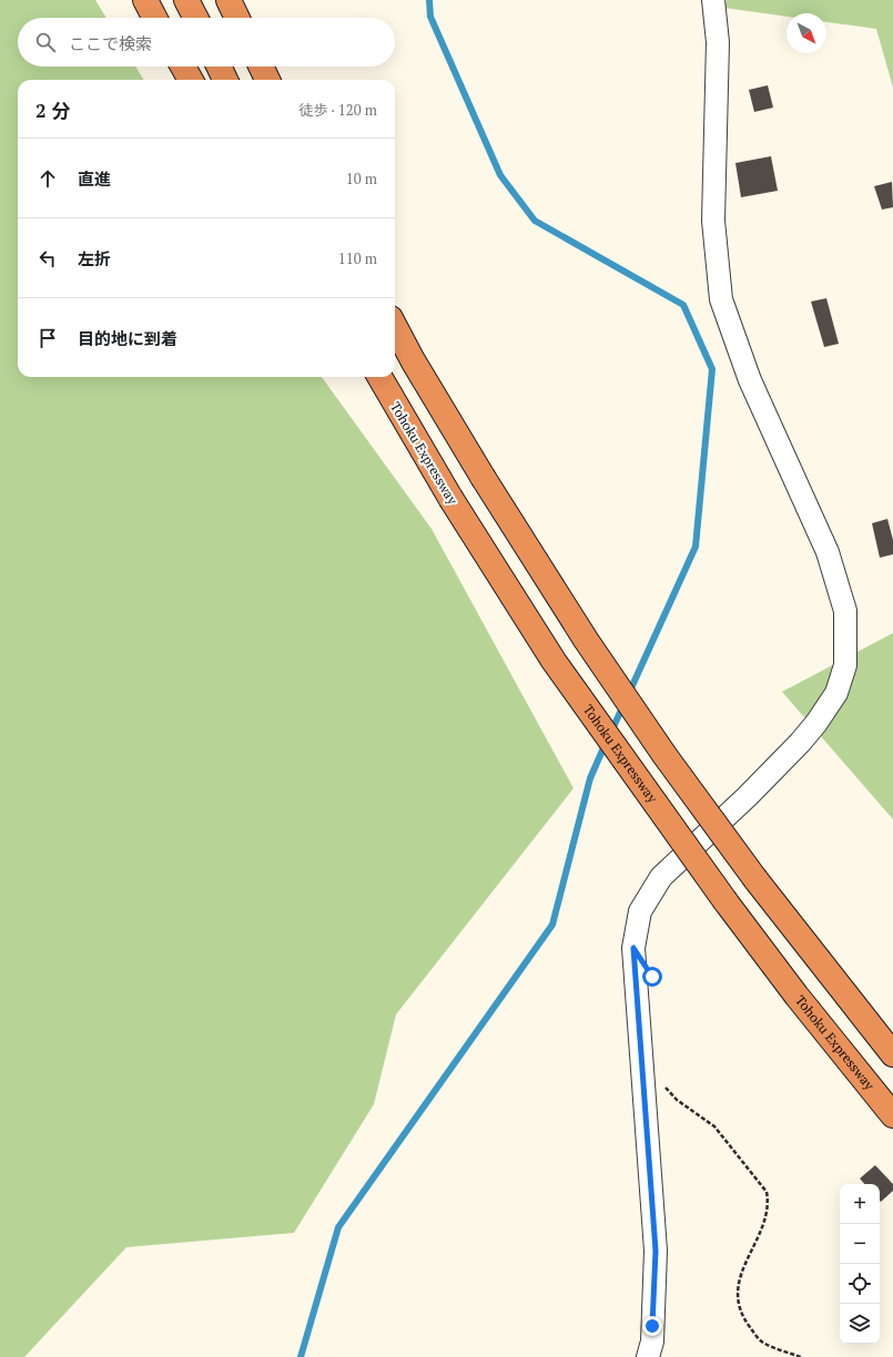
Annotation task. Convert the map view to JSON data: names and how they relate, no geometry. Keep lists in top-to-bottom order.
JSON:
{
  "streets": {
    "highway": ["Tohoku Expressway"]
  },
  "north": "bottom right",
  "page": {
    "search": "ここで検索",
    "heading": ["2 分", "徒歩 · 120 m"],
    "list": [
      ["直進", "10 m"],
      ["左折", "110 m"],
      "目的地に到着"
    ],
    "map_buttons": ["+", "−"]
  }
}
